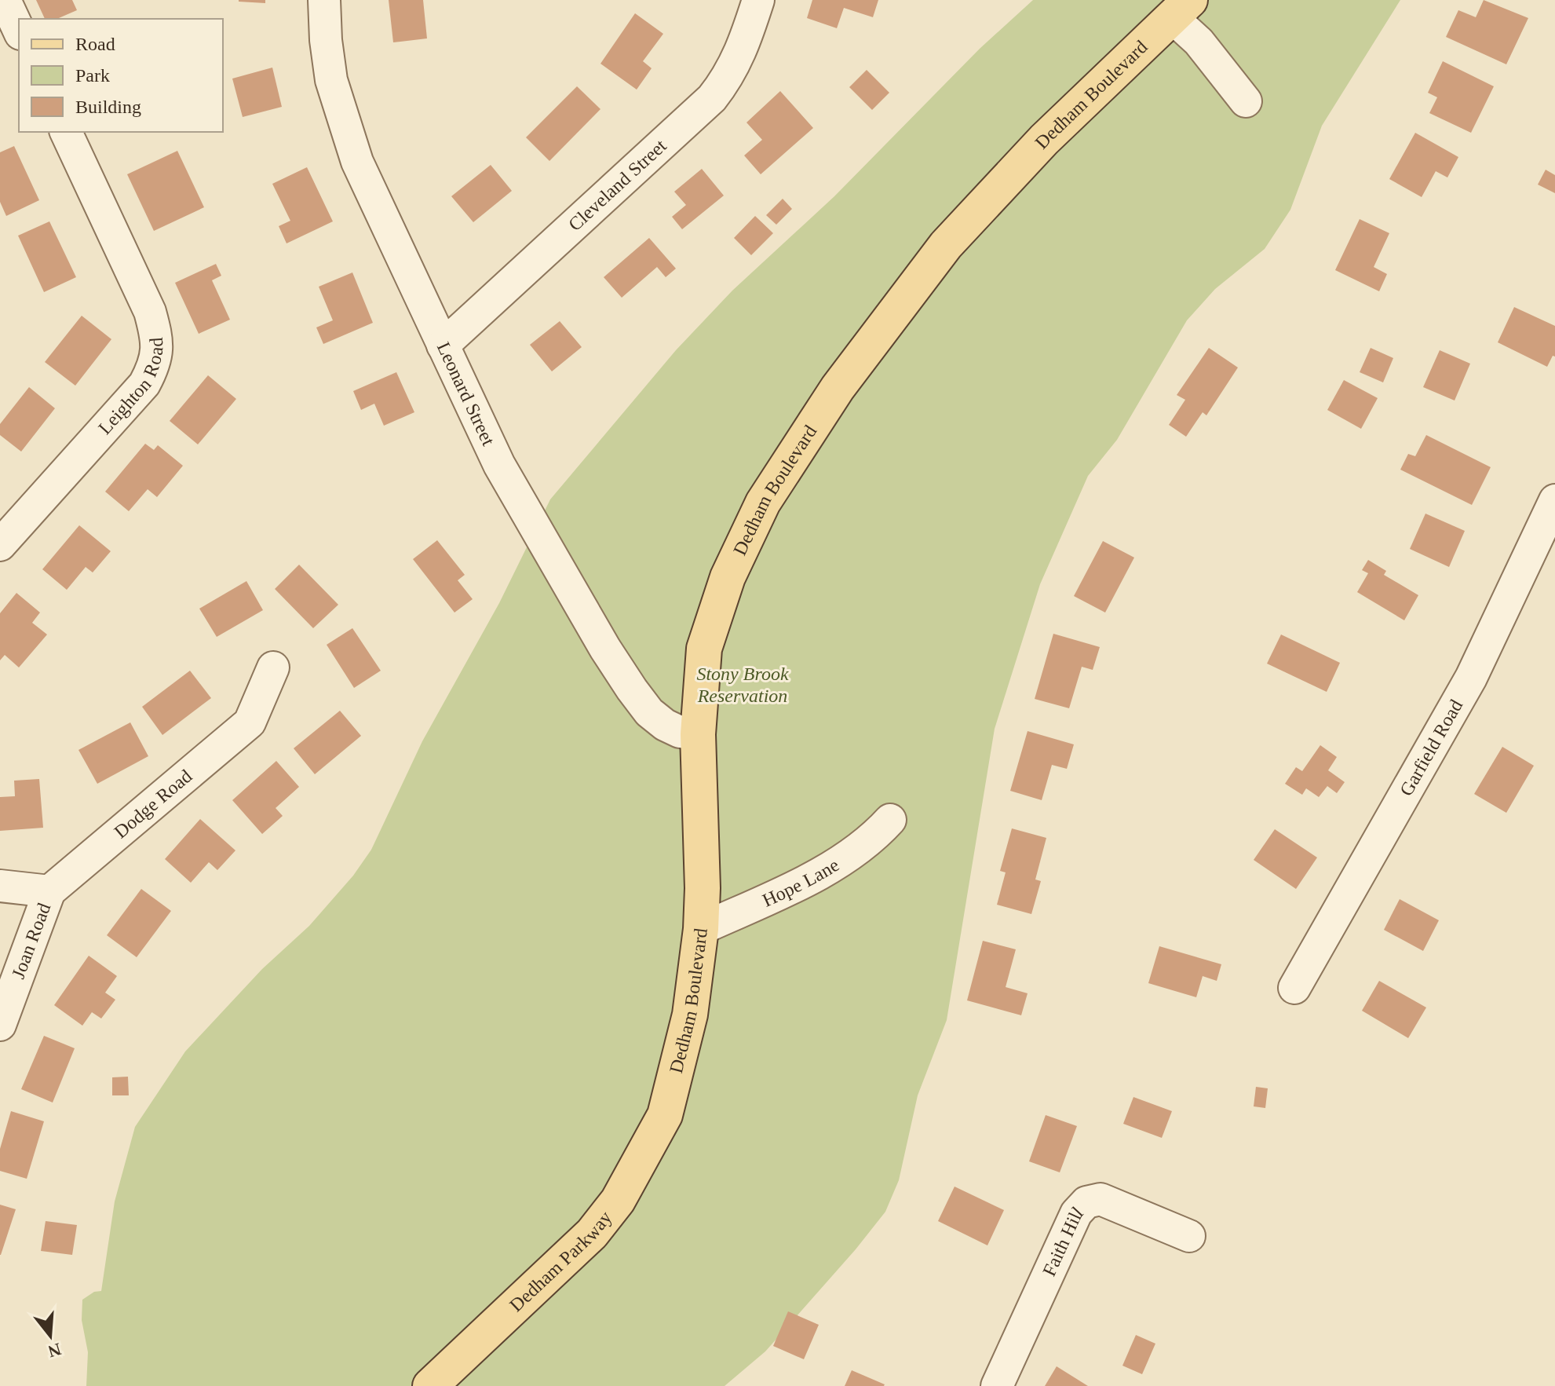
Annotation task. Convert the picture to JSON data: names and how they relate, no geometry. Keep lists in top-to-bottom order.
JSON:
{
  "streets": {
    "main road": ["Dedham Boulevard", "Dedham Parkway"],
    "street": [
      "Cleveland Street",
      "Leighton Road",
      "Leonard Street",
      "Garfield Road",
      "Dodge Road",
      "Hope Lane",
      "Joan Road",
      "Faith Hill"
    ]
  },
  "crossings": [
    ["Dedham Boulevard", "Leonard Street"],
    ["Dedham Boulevard", "Hope Lane"],
    ["Dedham Boulevard", "Dedham Parkway"],
    ["Cleveland Street", "Leonard Street"],
    ["Dodge Road", "Joan Road"]
  ],
  "parks": ["Stony Brook Reservation"],
  "legend": ["Road", "Park", "Building"],
  "north": "bottom"
}
